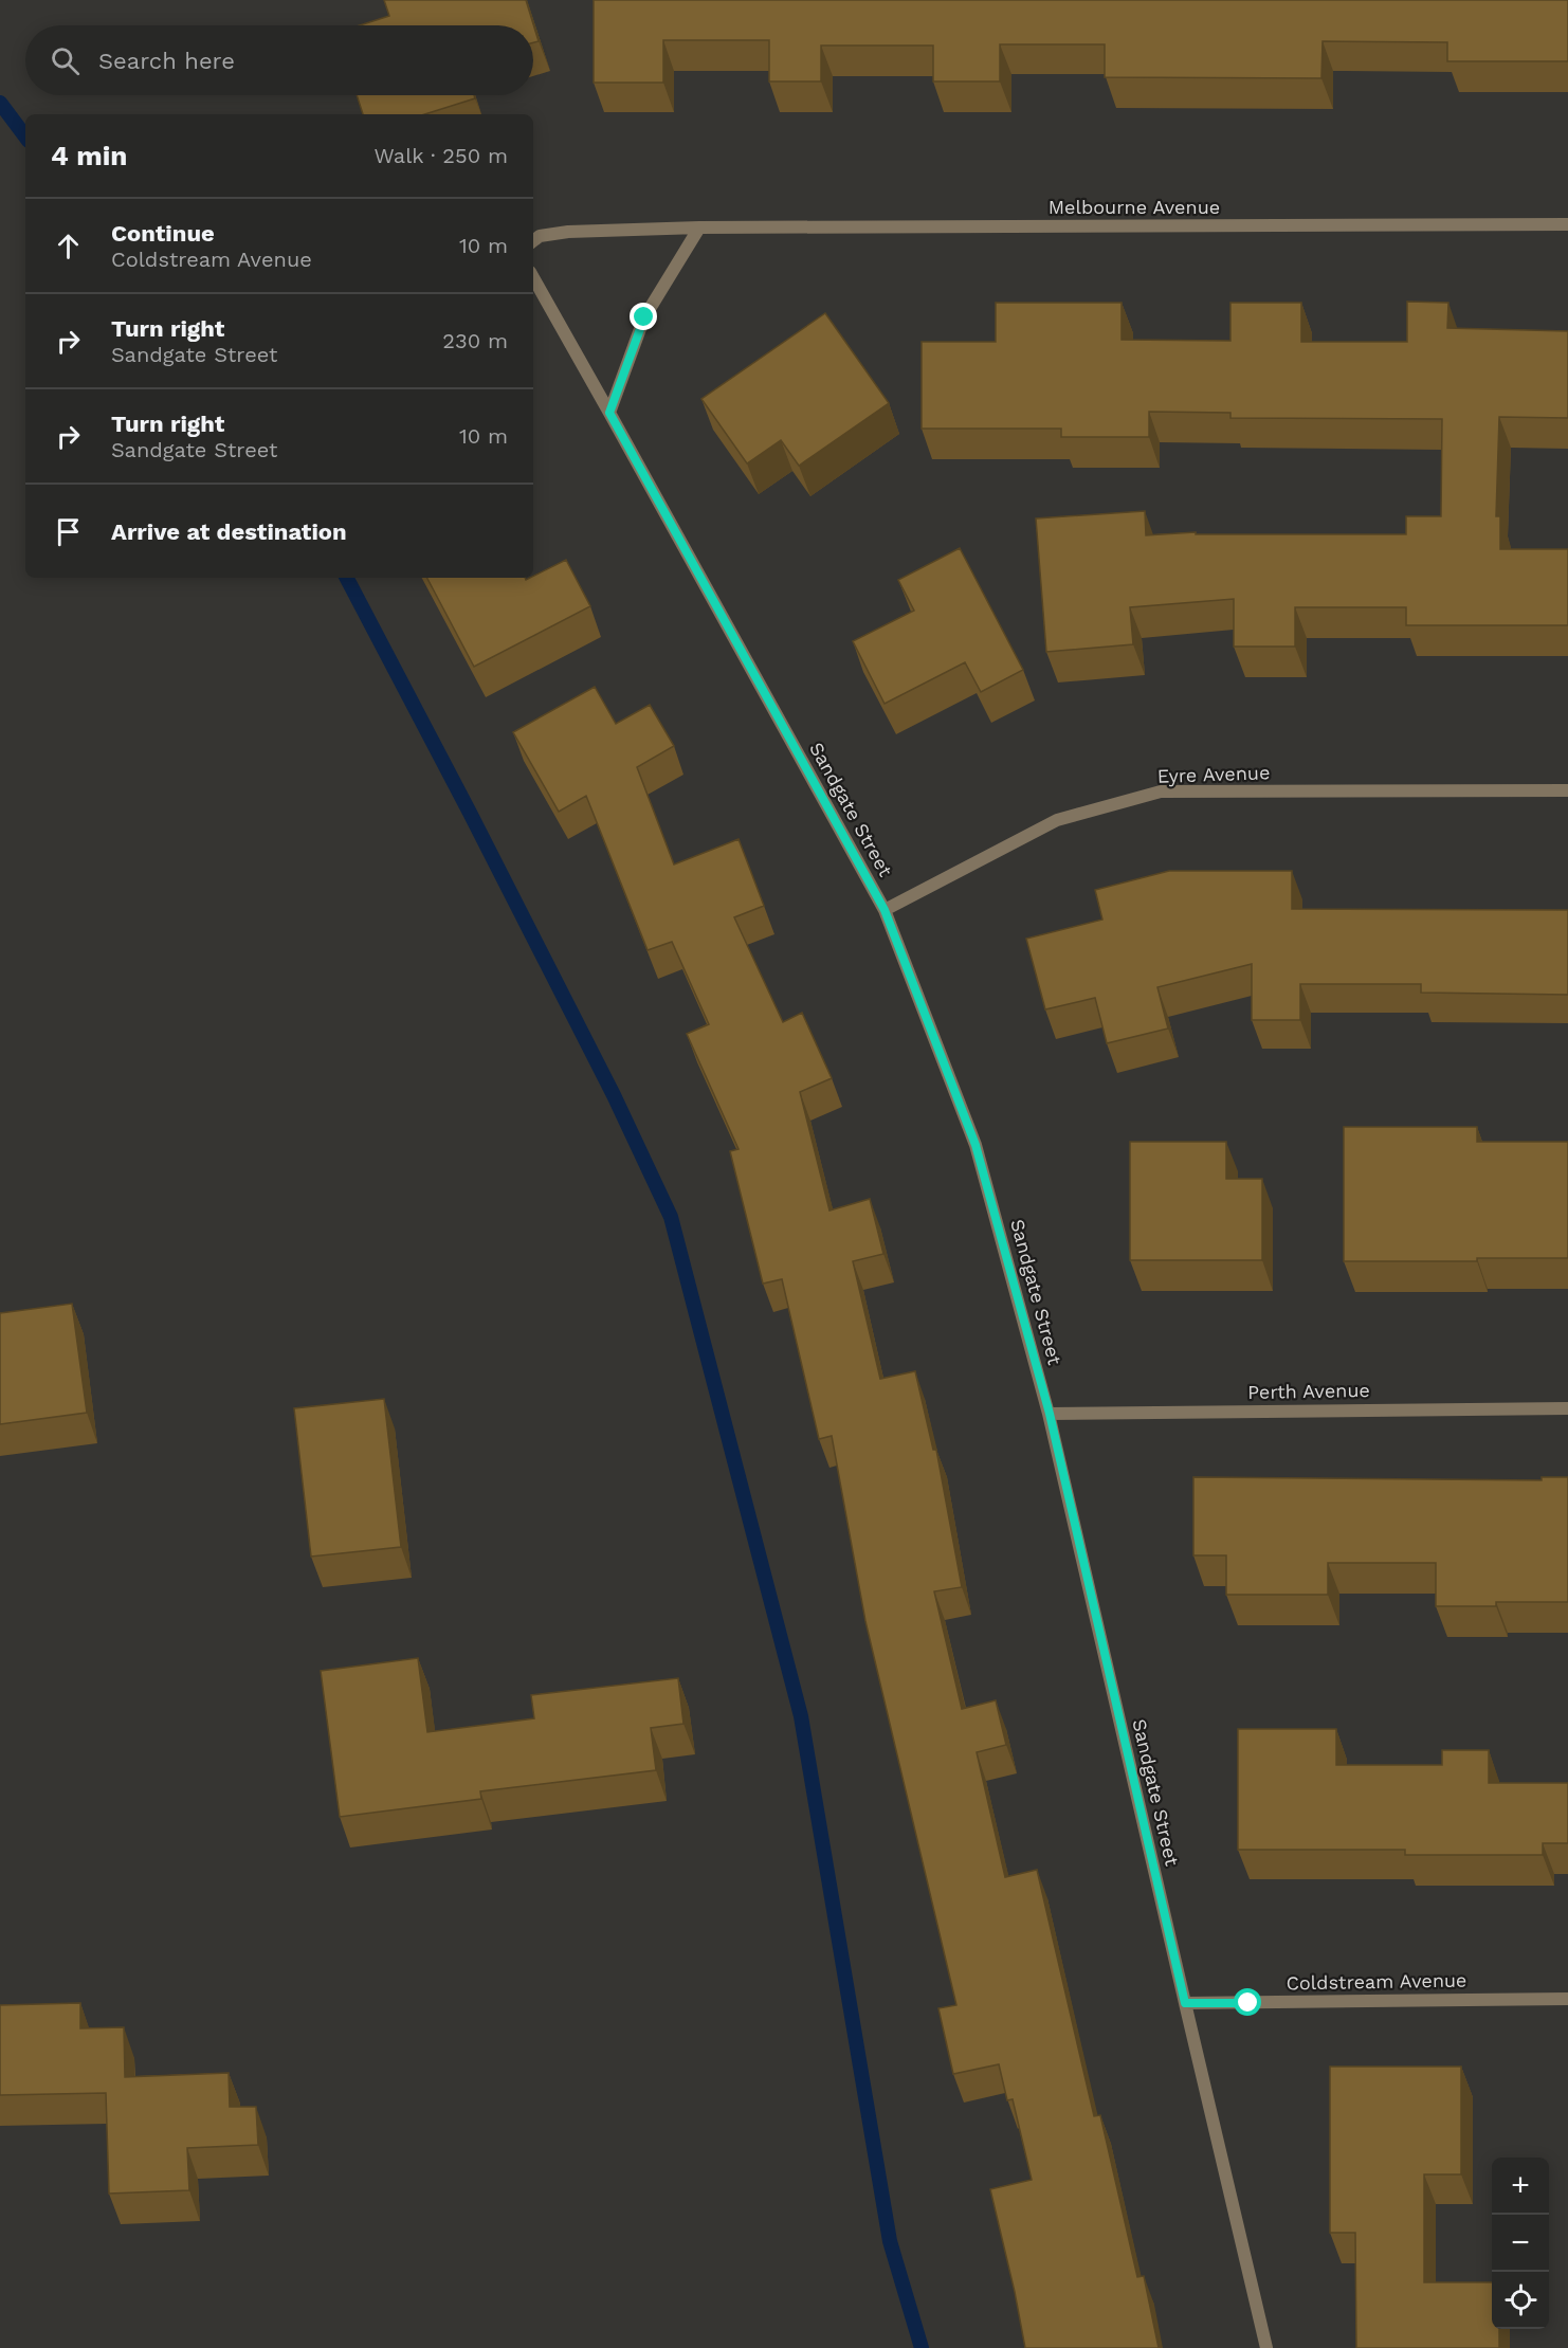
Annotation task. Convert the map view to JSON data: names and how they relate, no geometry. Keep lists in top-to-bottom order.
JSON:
{
  "streets": {
    "street": [
      "Melbourne Avenue",
      "Eyre Avenue",
      "Sandgate Street",
      "Perth Avenue",
      "Coldstream Avenue"
    ]
  },
  "crossings": [
    ["Eyre Avenue", "Sandgate Street"],
    ["Sandgate Street", "Perth Avenue"],
    ["Sandgate Street", "Coldstream Avenue"]
  ],
  "page": {
    "search": "Search here",
    "heading": ["4 min", "Walk · 250 m"],
    "list": [
      ["Continue", "Coldstream Avenue", "10 m"],
      ["Turn right", "Sandgate Street", "230 m"],
      ["Turn right", "Sandgate Street", "10 m"],
      "Arrive at destination"
    ],
    "map_buttons": ["+", "−"]
  }
}
